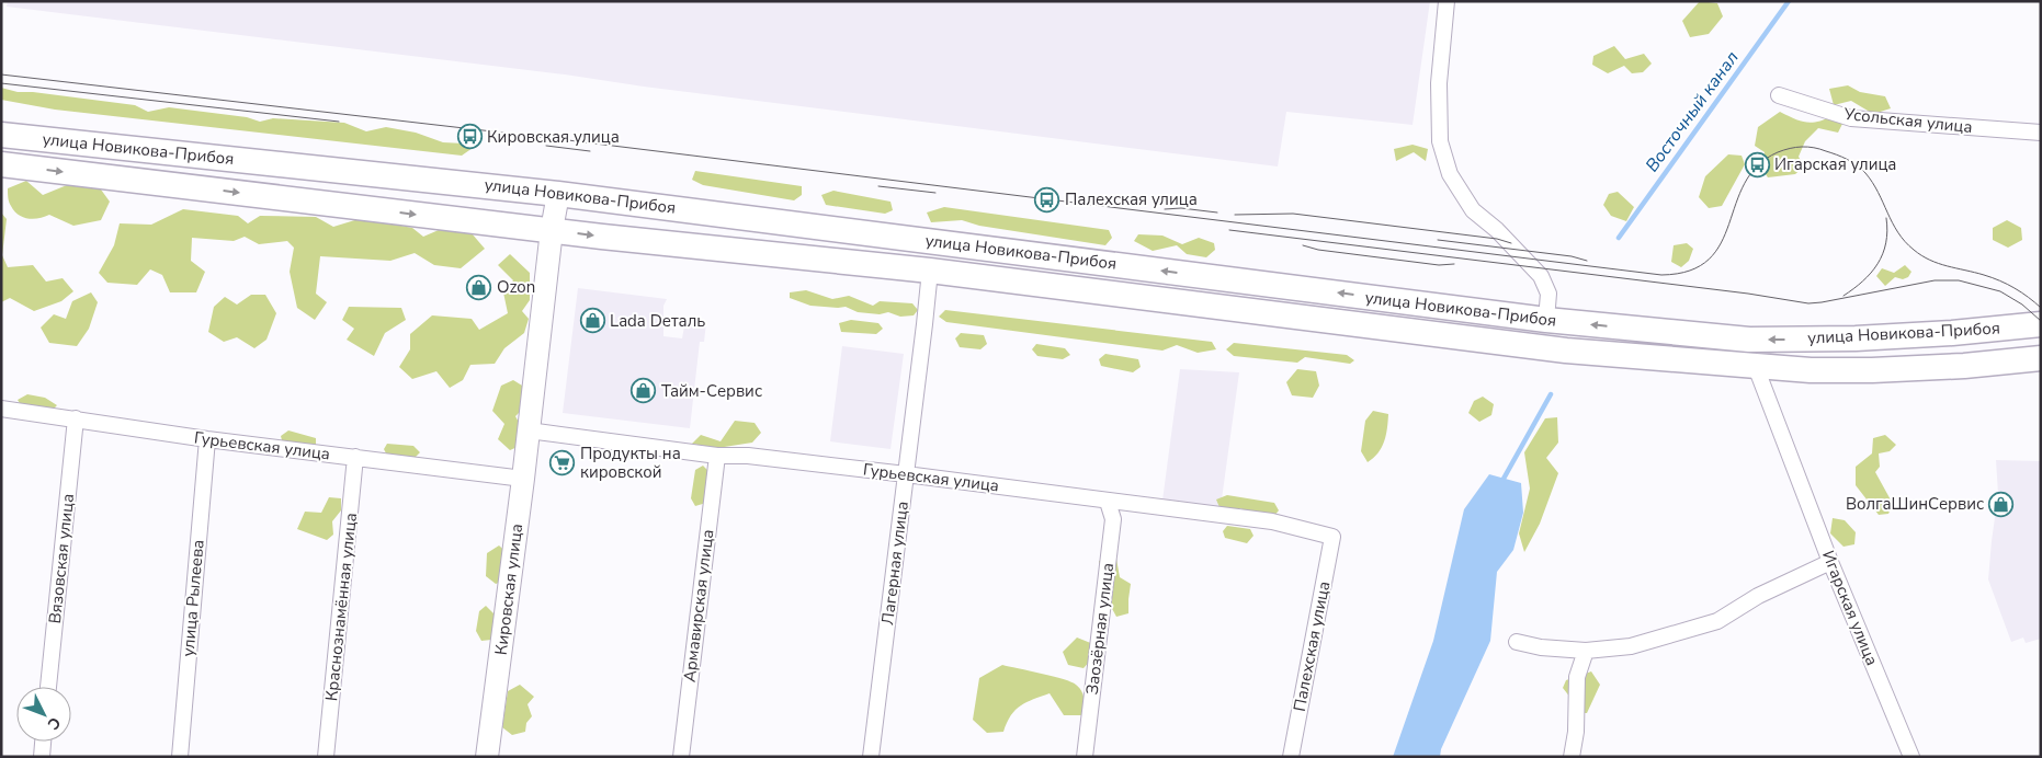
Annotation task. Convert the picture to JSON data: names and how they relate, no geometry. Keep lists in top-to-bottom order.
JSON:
{
  "streets": {
    "main road": ["улица Новикова-Прибоя"],
    "street": [
      "Усольская улица",
      "Гурьевская улица",
      "Вязовская улица",
      "Лагерная улица",
      "Кировская улица",
      "улица Рылеева",
      "Армавирская улица",
      "Краснознамённая улица",
      "Игарская улица",
      "Заозёрная улица",
      "Палехская улица"
    ]
  },
  "crossings": [
    ["улица Новикова-Прибоя", "Лагерная улица"],
    ["улица Новикова-Прибоя", "Кировская улица"],
    ["улица Новикова-Прибоя", "Игарская улица"],
    ["Гурьевская улица", "Вязовская улица"],
    ["Гурьевская улица", "Лагерная улица"],
    ["Гурьевская улица", "Кировская улица"],
    ["Гурьевская улица", "улица Рылеева"],
    ["Гурьевская улица", "Армавирская улица"],
    ["Гурьевская улица", "Краснознамённая улица"],
    ["Гурьевская улица", "Заозёрная улица"],
    ["Гурьевская улица", "Палехская улица"]
  ],
  "water": ["Восточный канал"],
  "places": {
    "bus stop": ["Кировская улица", "Игарская улица", "Палехская улица"],
    "shop": [
      "Ozon",
      "Lada Dеталь",
      "Тайм-Сервис",
      "ВолгаШинСервис"
    ],
    "supermarket": ["Продукты на кировской"]
  },
  "north": "bottom right"
}
